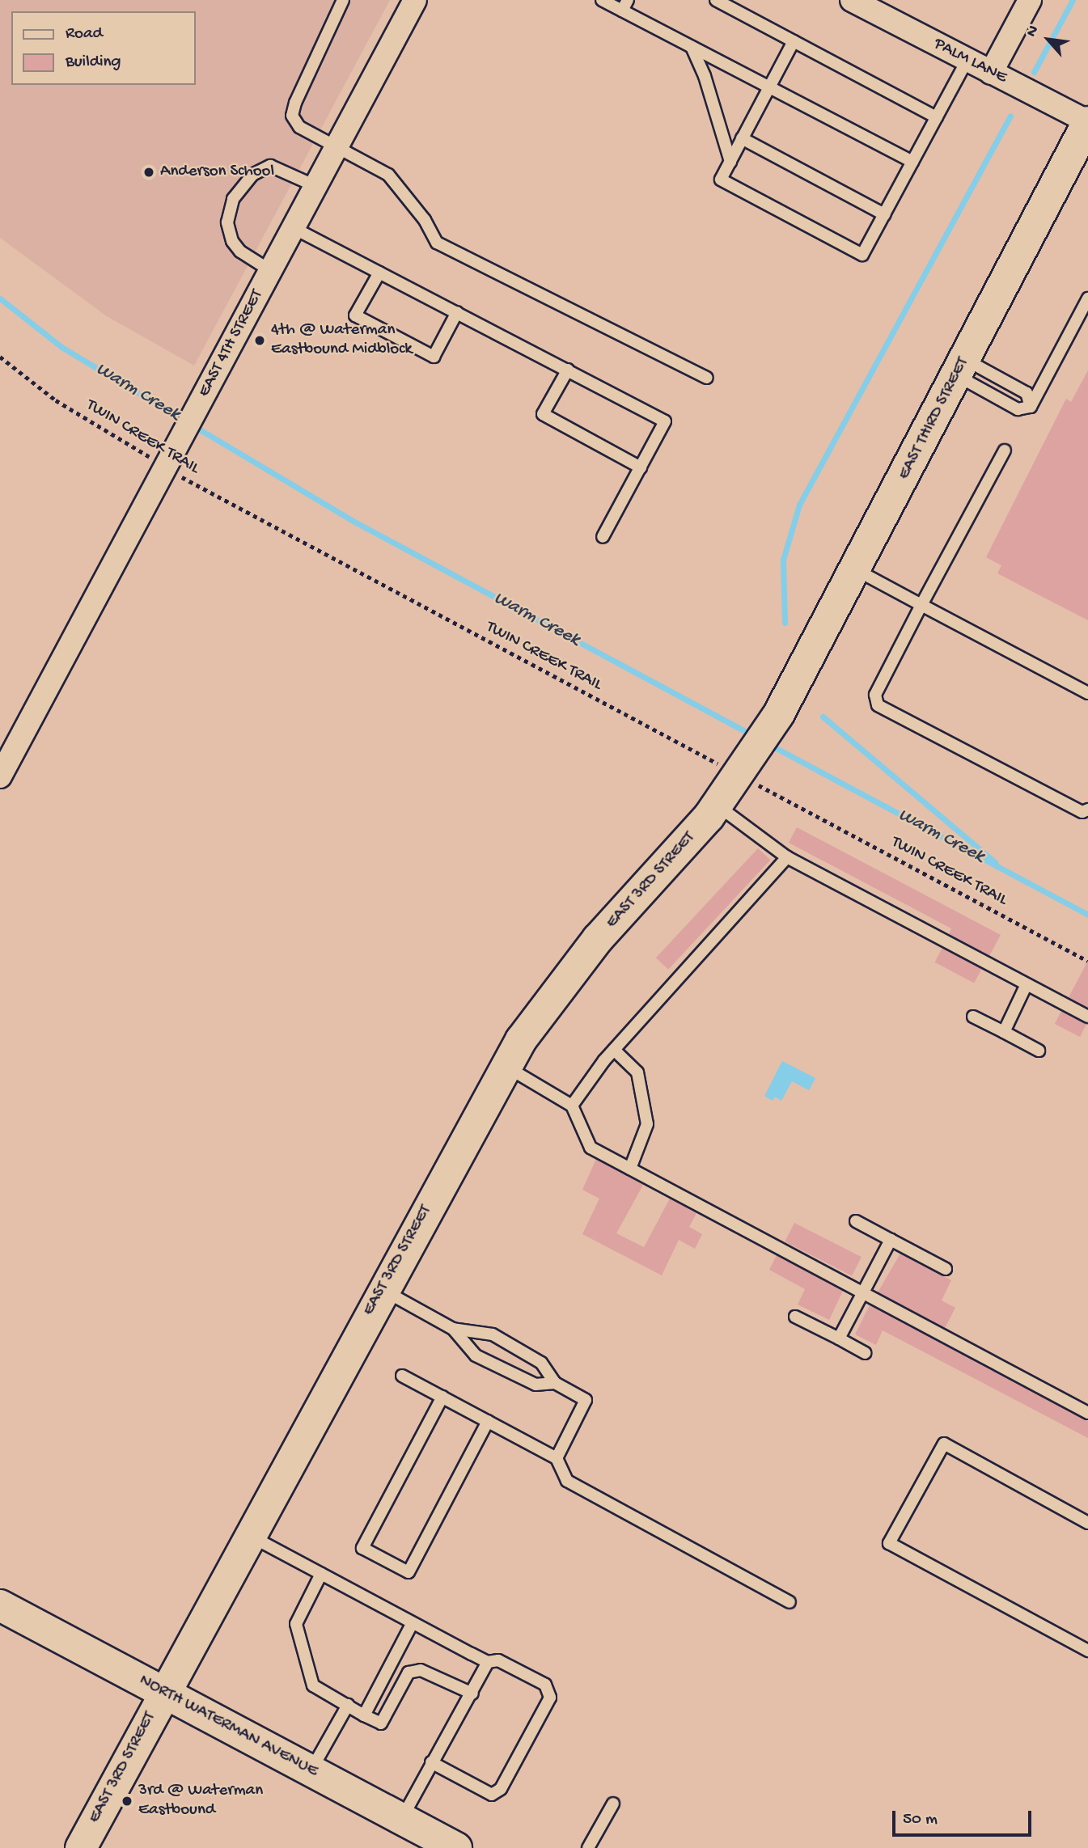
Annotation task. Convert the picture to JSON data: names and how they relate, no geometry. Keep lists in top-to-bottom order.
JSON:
{
  "streets": {
    "main road": ["EAST THIRD STREET", "EAST 3RD STREET", "NORTH WATERMAN AVENUE"],
    "street": ["PALM LANE", "EAST 4TH STREET"],
    "path": ["TWIN CREEK TRAIL"]
  },
  "crossings": [
    ["PALM LANE", "EAST THIRD STREET"],
    ["EAST 4TH STREET", "TWIN CREEK TRAIL"],
    ["EAST THIRD STREET", "EAST 3RD STREET"],
    ["TWIN CREEK TRAIL", "EAST 3RD STREET"],
    ["EAST 3RD STREET", "NORTH WATERMAN AVENUE"]
  ],
  "water": ["Warm Creek"],
  "places": ["Anderson School", "4th @ Waterman Eastbound Midblock", "3rd @ Waterman Eastbound"],
  "legend": ["Road", "Building"],
  "scale_bar": "50 m",
  "north": "top left"
}
